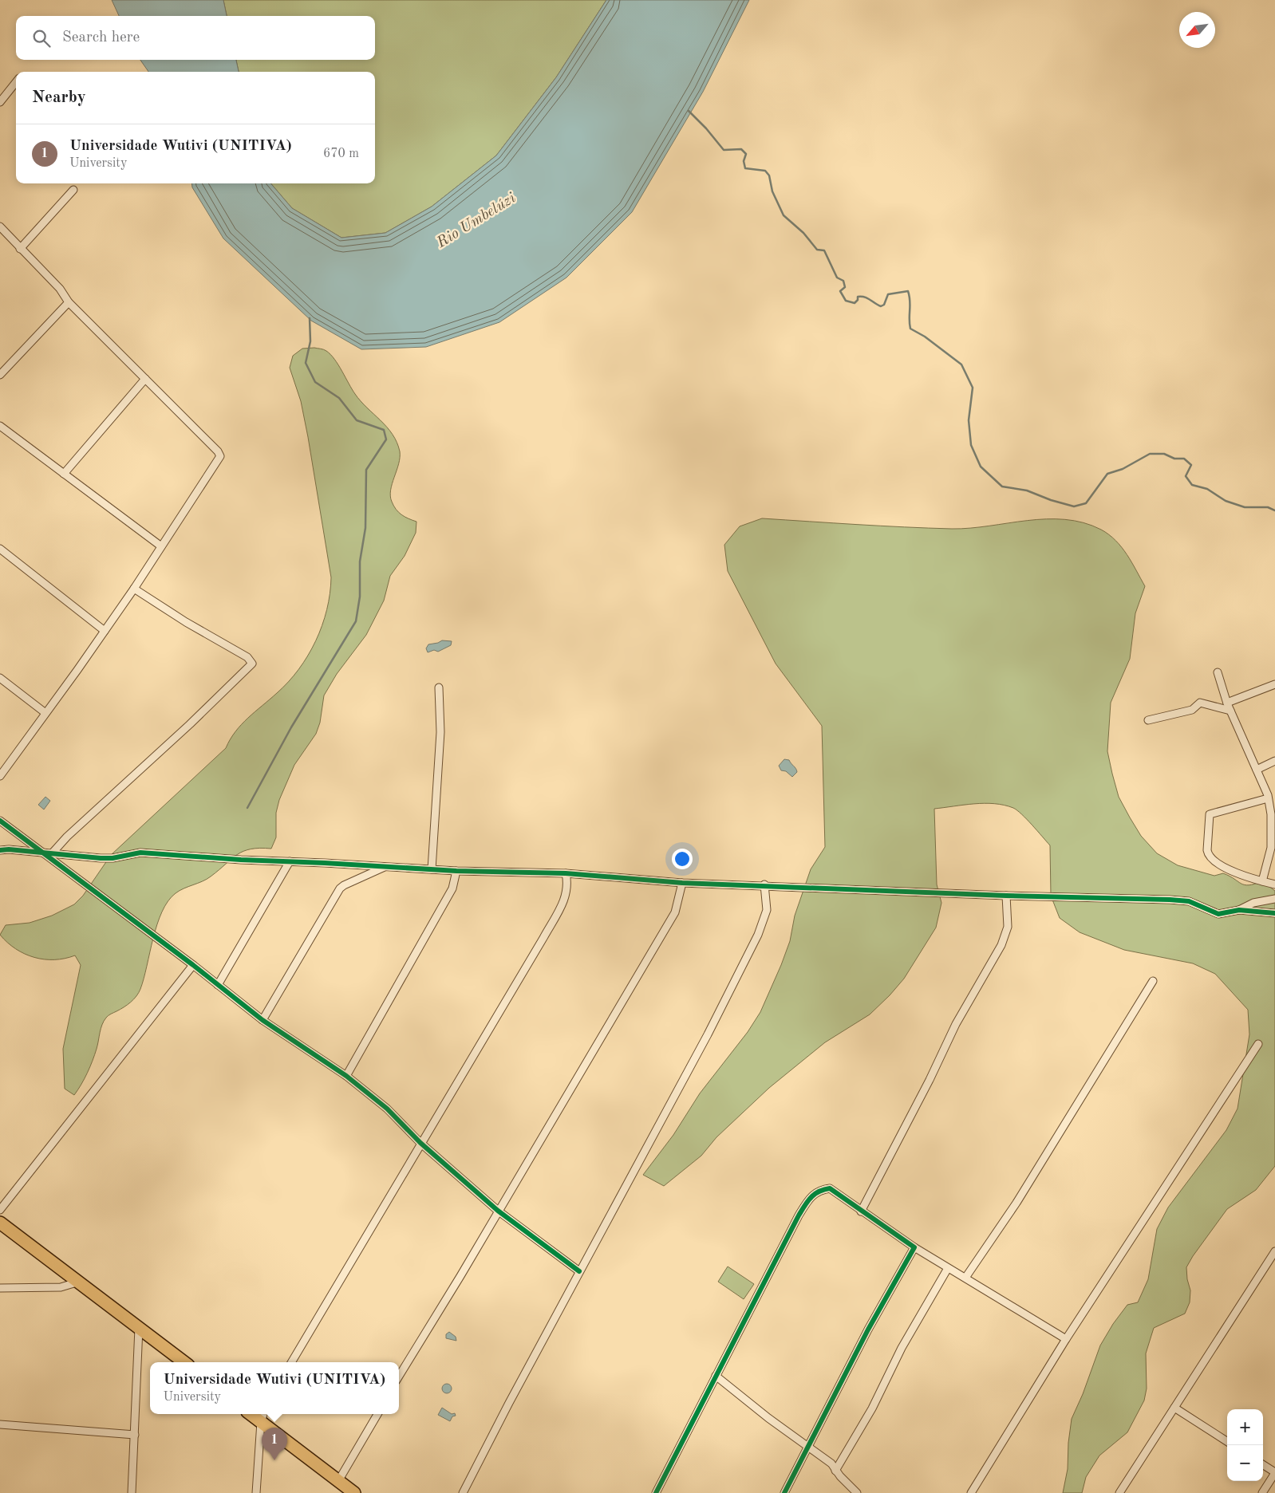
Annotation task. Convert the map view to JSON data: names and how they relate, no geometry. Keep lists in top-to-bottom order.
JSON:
{
  "water": ["Rio Umbelúzi"],
  "north": "bottom left",
  "page": {
    "search": "Search here",
    "heading": "Nearby",
    "list": [
      {
        "mark": "1",
        "name": "Universidade Wutivi (UNITIVA)",
        "note": "University",
        "value": "670 m"
      }
    ],
    "popup": ["Universidade Wutivi (UNITIVA)", "University"],
    "map_buttons": ["+", "−"],
    "pins": "1"
  }
}
